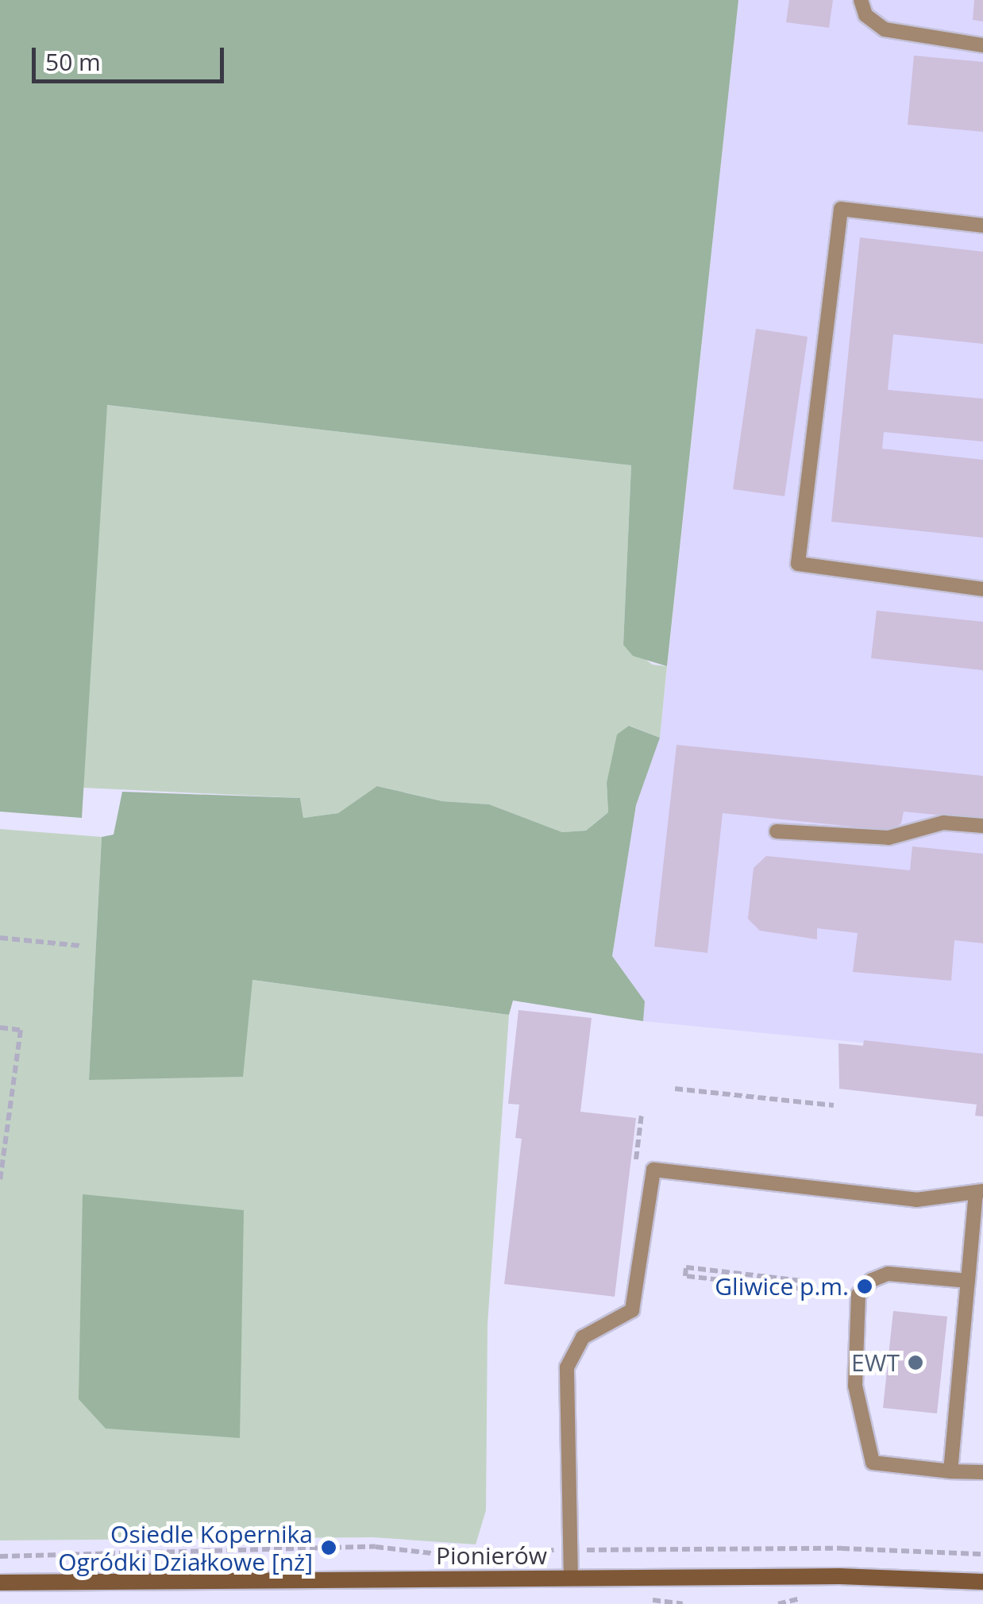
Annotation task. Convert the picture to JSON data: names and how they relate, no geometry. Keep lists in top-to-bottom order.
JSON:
{
  "streets": {
    "street": ["Pionierów"]
  },
  "places": ["Gliwice p.m.", "EWT", "Osiedle Kopernika Ogródki Działkowe [nż]"],
  "scale_bar": "50 m"
}
